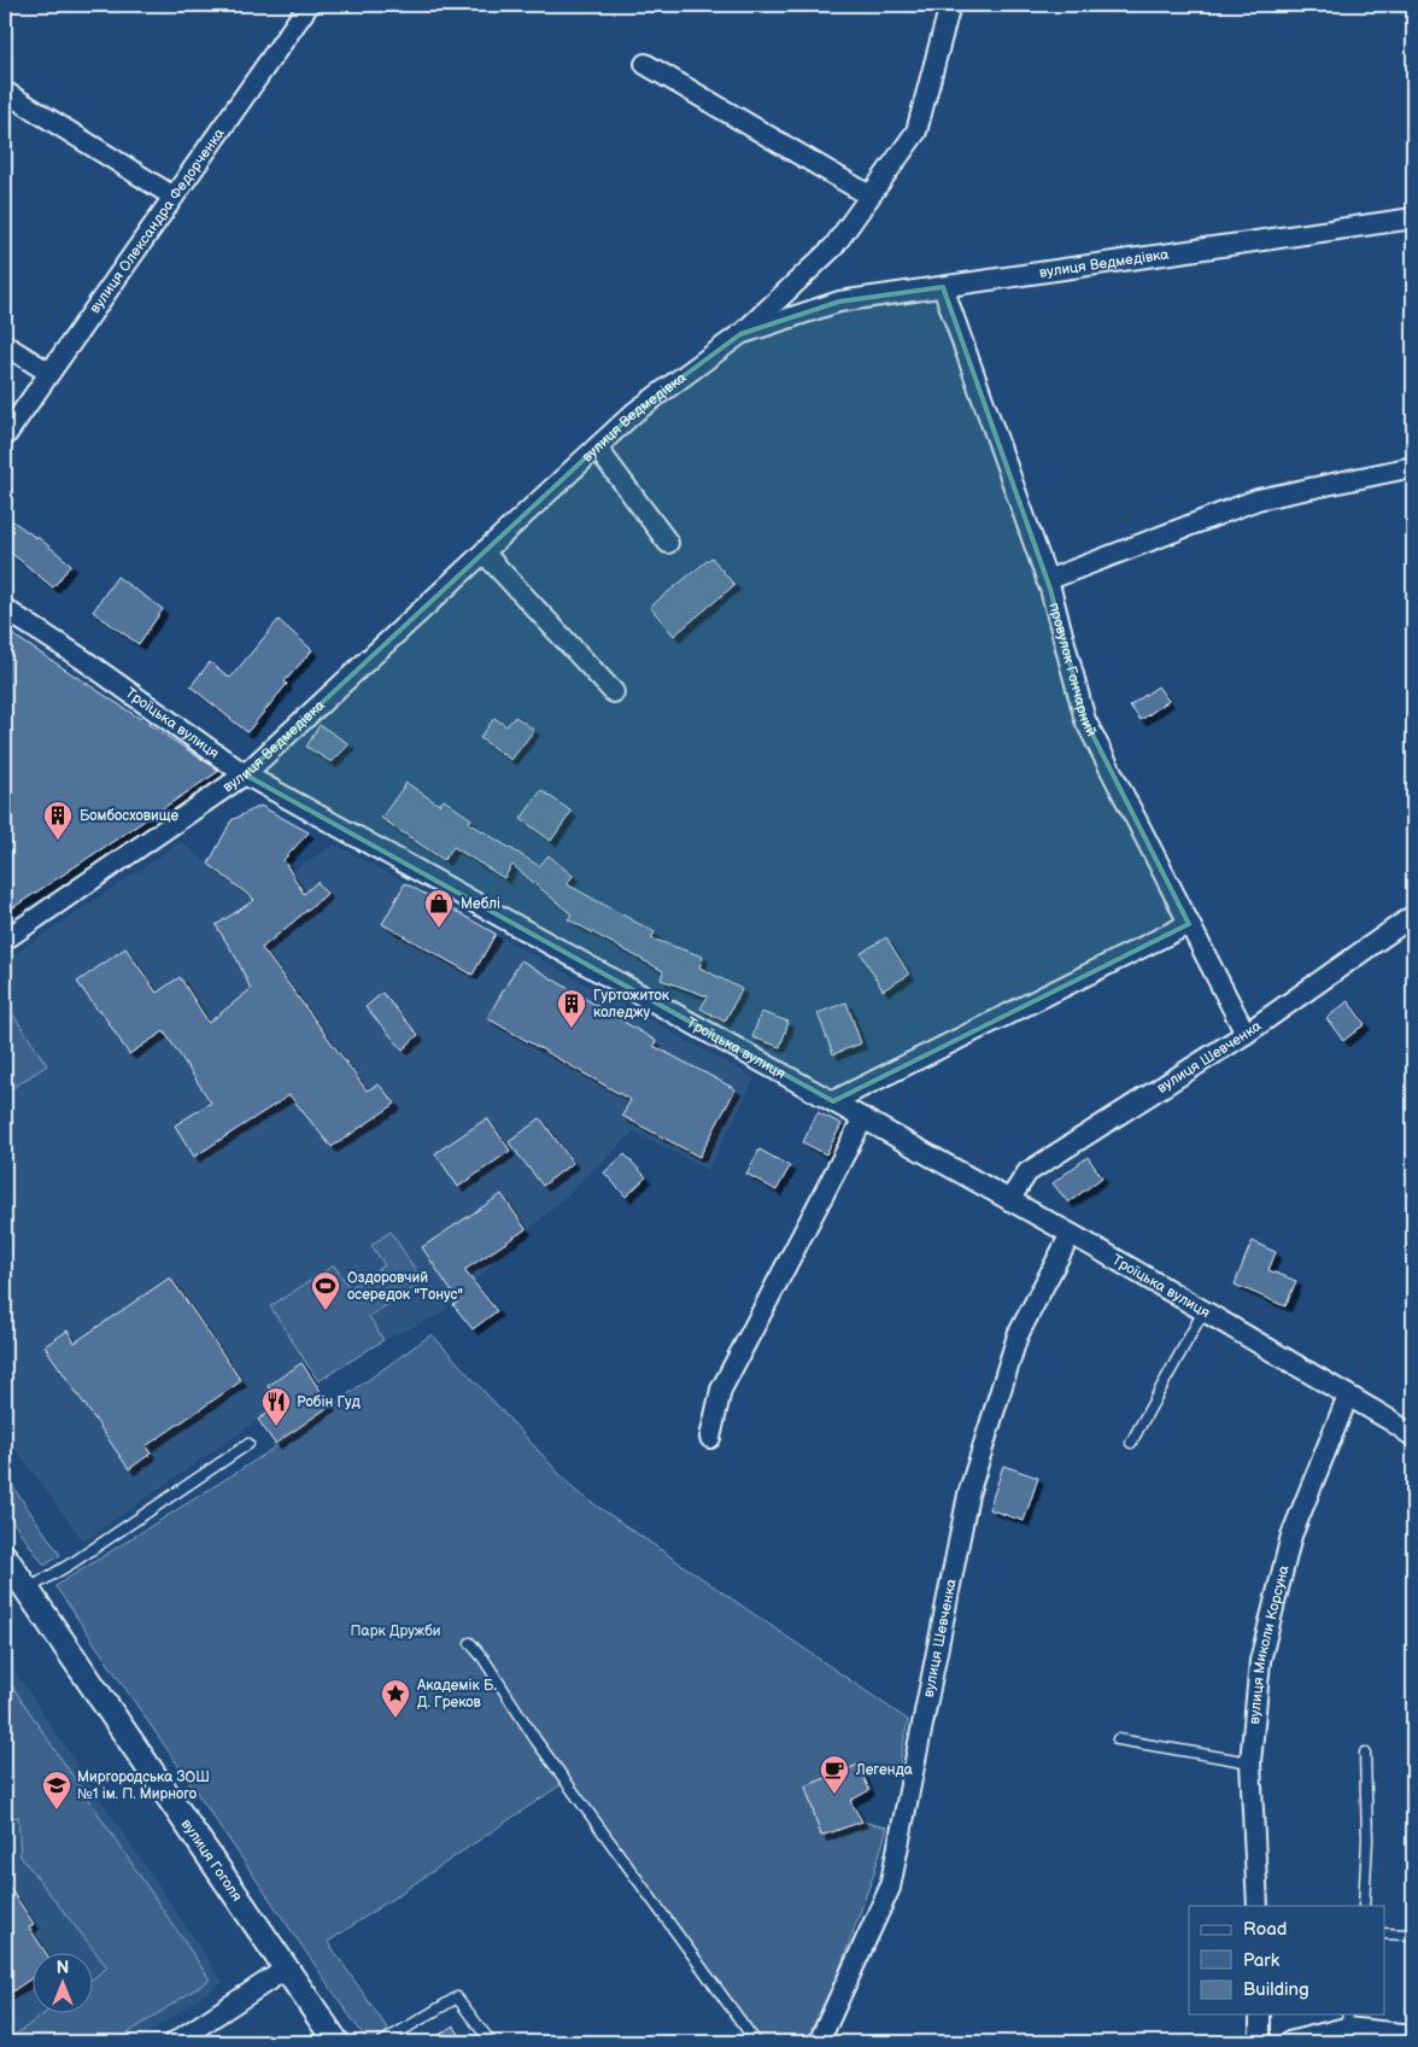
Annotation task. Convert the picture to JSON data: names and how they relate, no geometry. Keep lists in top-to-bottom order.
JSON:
{
  "streets": {
    "street": [
      "вулиця Олександра Федорченка",
      "вулиця Ведмедівка",
      "провулок Гончарний",
      "Троїцька вулиця",
      "вулиця Шевченка",
      "вулиця Миколи Корсуна",
      "вулиця Гоголя"
    ]
  },
  "crossings": [
    ["вулиця Ведмедівка", "провулок Гончарний"],
    ["вулиця Ведмедівка", "Троїцька вулиця"],
    ["провулок Гончарний", "вулиця Шевченка"],
    ["Троїцька вулиця", "вулиця Шевченка"],
    ["Троїцька вулиця", "вулиця Миколи Корсуна"]
  ],
  "parks": ["Парк Дружби"],
  "places": {
    "building": ["Бомбосховище", "Гуртожиток коледжу"],
    "shop": ["Меблі"],
    "sports": ["Оздоровчий осередок \"Тонус\""],
    "restaurant": ["Робін Гуд"],
    "place": ["Академік Б. Д. Греков"],
    "cafe": ["Легенда"],
    "school or university": ["Миргородська ЗОШ №1 ім. П. Мирного"]
  },
  "legend": ["Road", "Park", "Building"],
  "north": "top"
}
